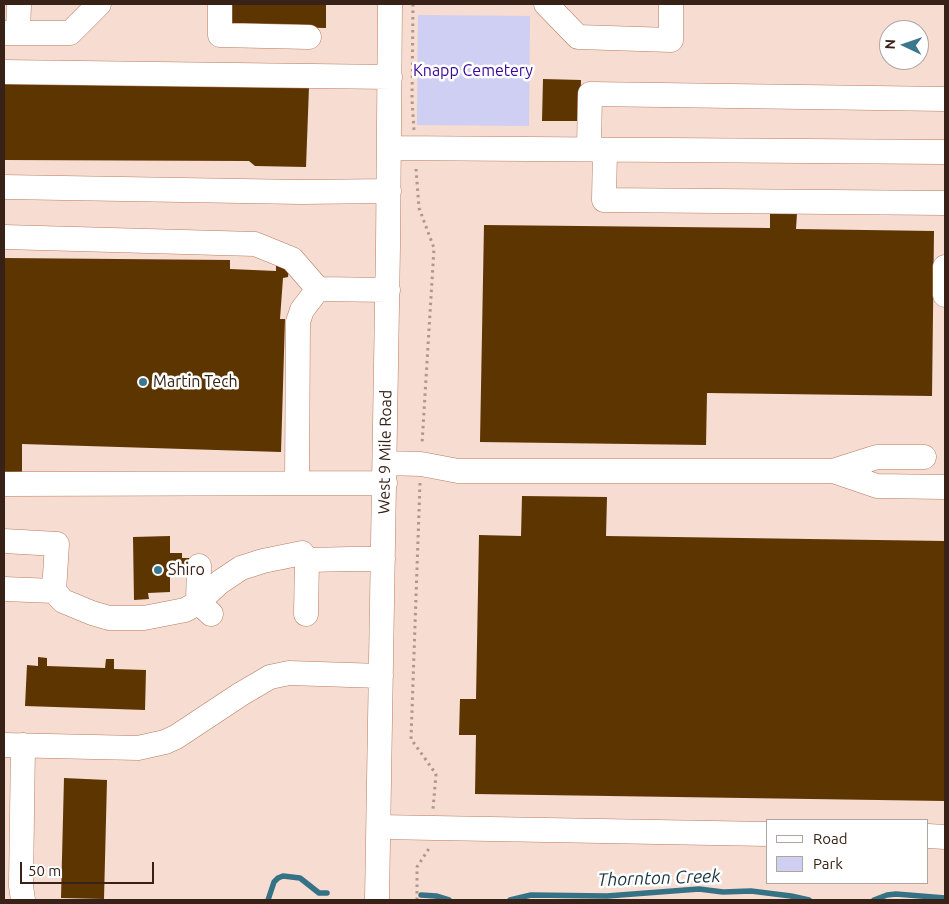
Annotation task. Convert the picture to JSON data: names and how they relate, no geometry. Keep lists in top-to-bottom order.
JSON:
{
  "streets": {
    "street": ["West 9 Mile Road"]
  },
  "water": ["Thornton Creek"],
  "parks": ["Knapp Cemetery"],
  "places": ["Martin Tech", "Shiro"],
  "legend": ["Road", "Park"],
  "scale_bar": "50 m",
  "north": "left"
}
